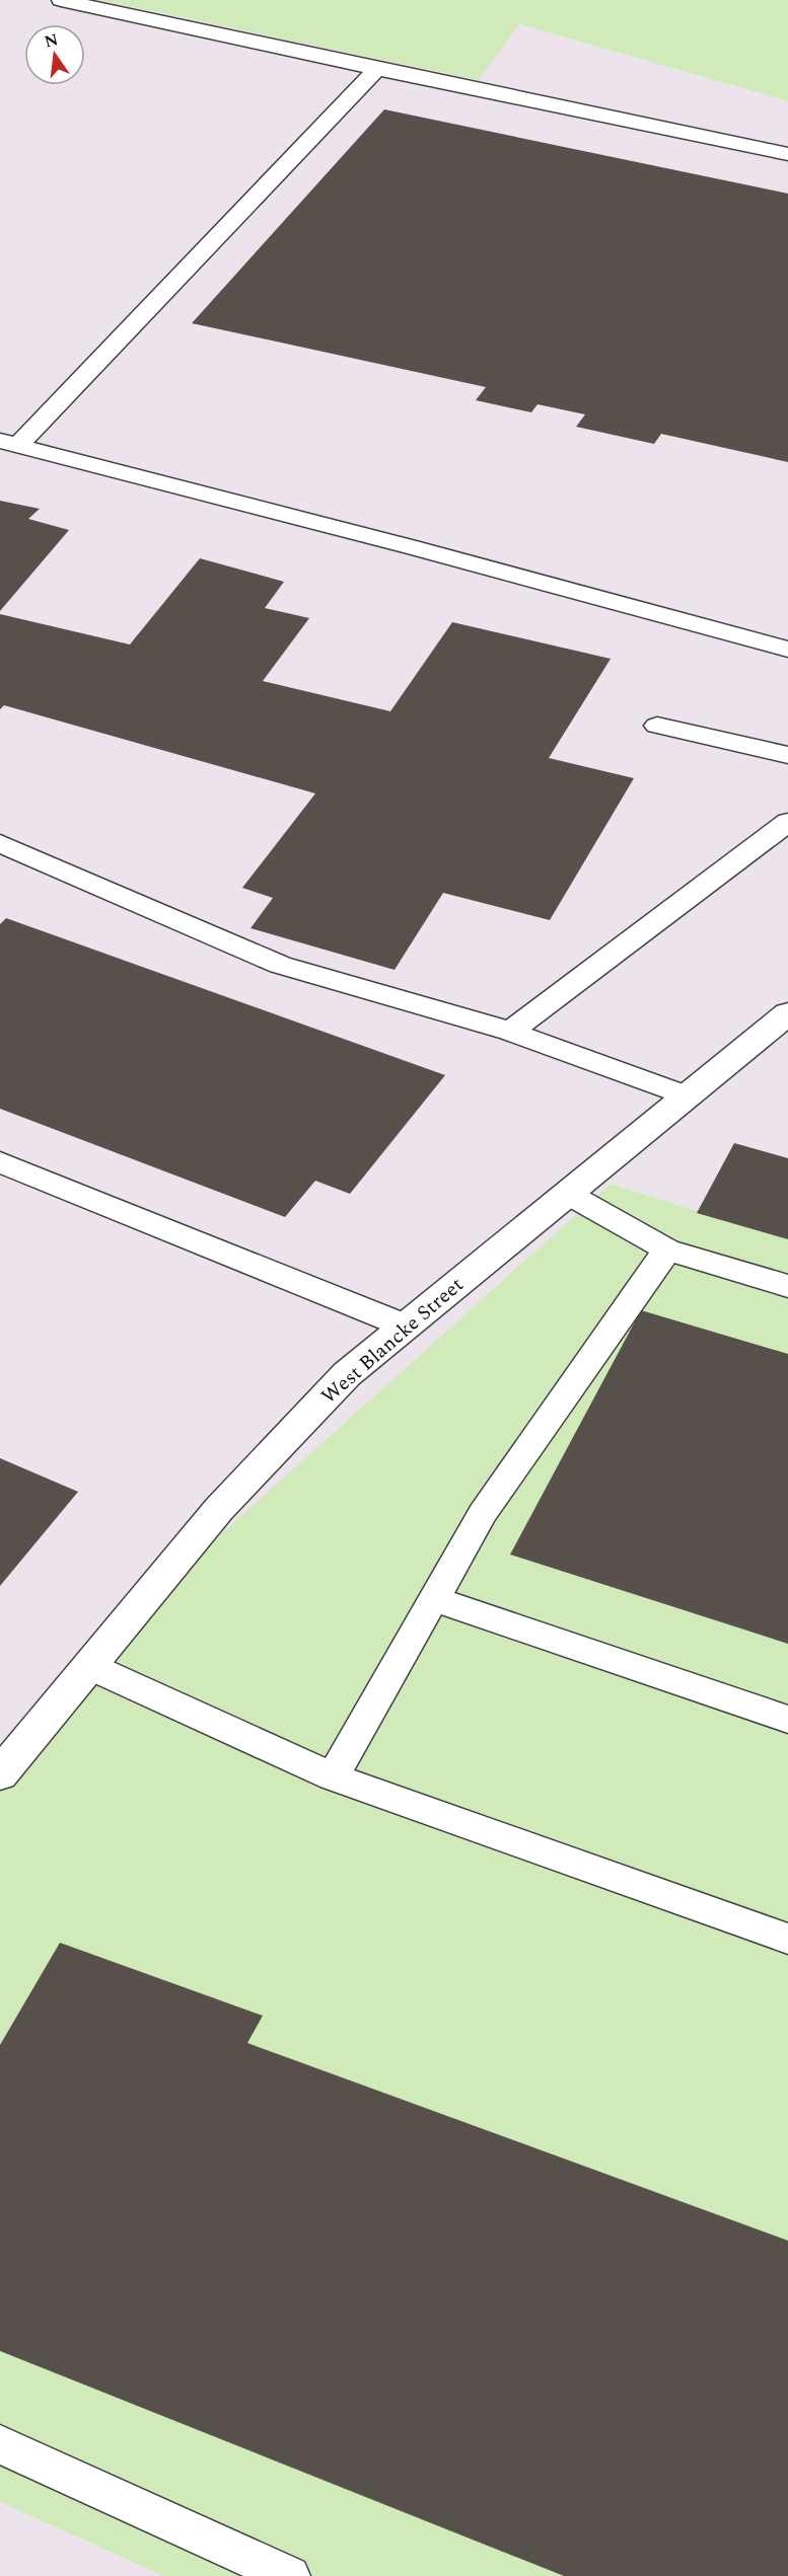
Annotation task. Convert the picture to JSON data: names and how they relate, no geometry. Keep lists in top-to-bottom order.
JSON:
{
  "streets": {
    "street": ["West Blancke Street"]
  },
  "north": "top"
}
